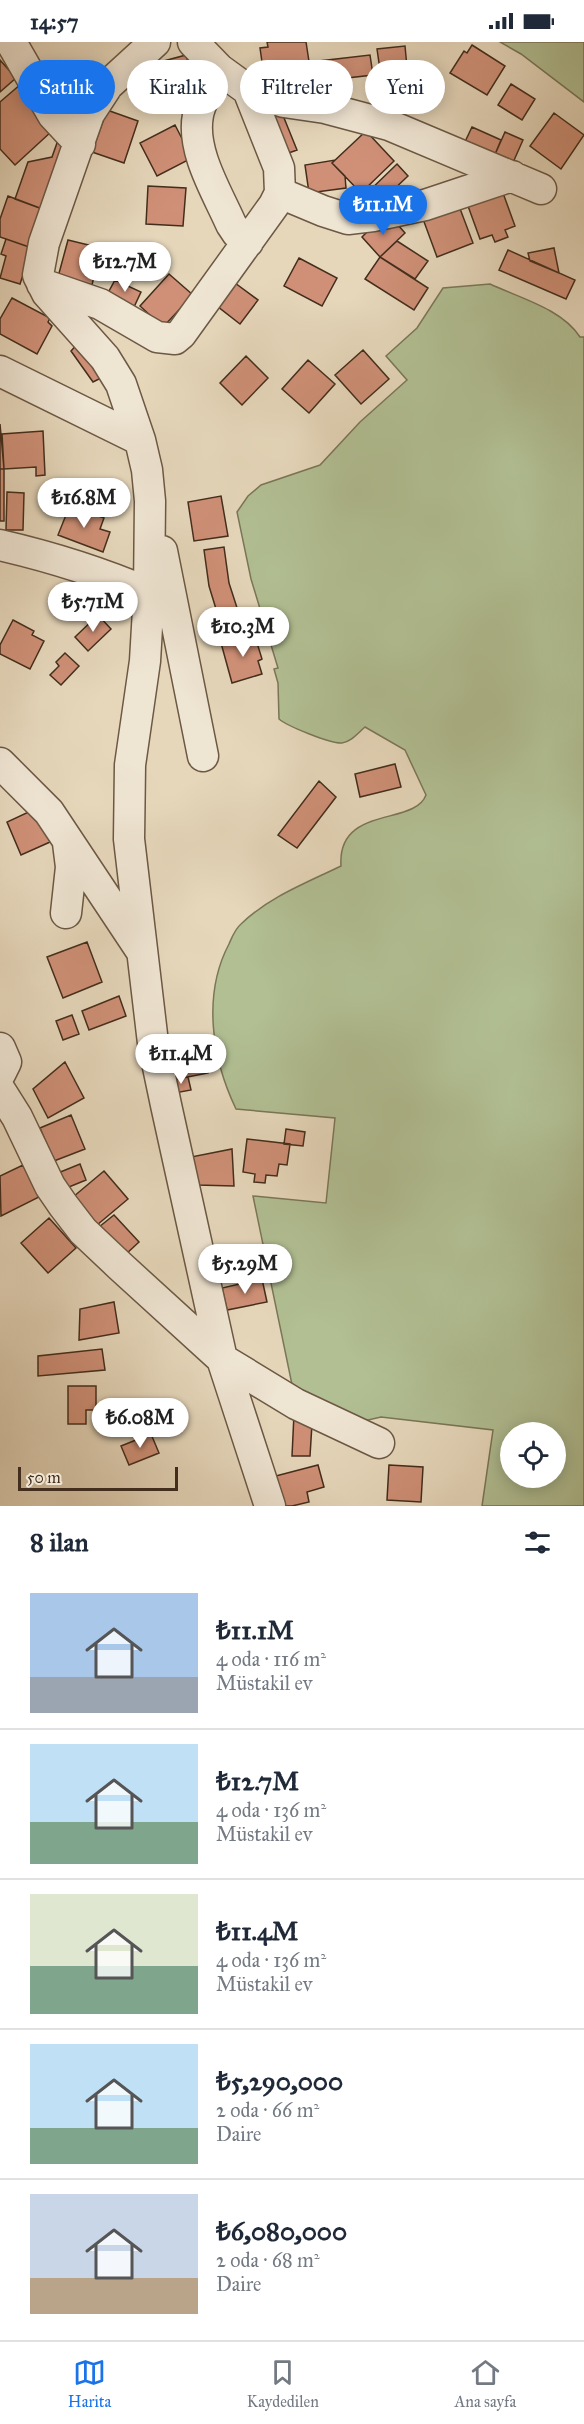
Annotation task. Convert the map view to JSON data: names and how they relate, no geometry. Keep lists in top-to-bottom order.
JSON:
{
  "scale_bar": "50 m",
  "page": {
    "status": "14:57",
    "chip": [
      "Satılık",
      "Kiralık",
      "Filtreler",
      "Yeni"
    ],
    "price": [
      "₺11.1M",
      "₺12.7M",
      "₺16.8M",
      "₺5.71M",
      "₺10.3M",
      "₺11.4M",
      "₺5.29M",
      "₺6.08M"
    ],
    "scale": "50 m",
    "heading": "8 ilan",
    "list": [
      {
        "name": "₺11.1M",
        "note": "4 oda · 116 m² · Müstakil ev"
      },
      {
        "name": "₺12.7M",
        "note": "4 oda · 136 m² · Müstakil ev"
      },
      {
        "name": "₺11.4M",
        "note": "4 oda · 136 m² · Müstakil ev"
      },
      {
        "name": "₺5,290,000",
        "note": "2 oda · 66 m² · Daire"
      },
      {
        "name": "₺6,080,000",
        "note": "2 oda · 68 m² · Daire"
      }
    ],
    "tabs": ["Harita", "Kaydedilen", "Ana sayfa"]
  }
}
